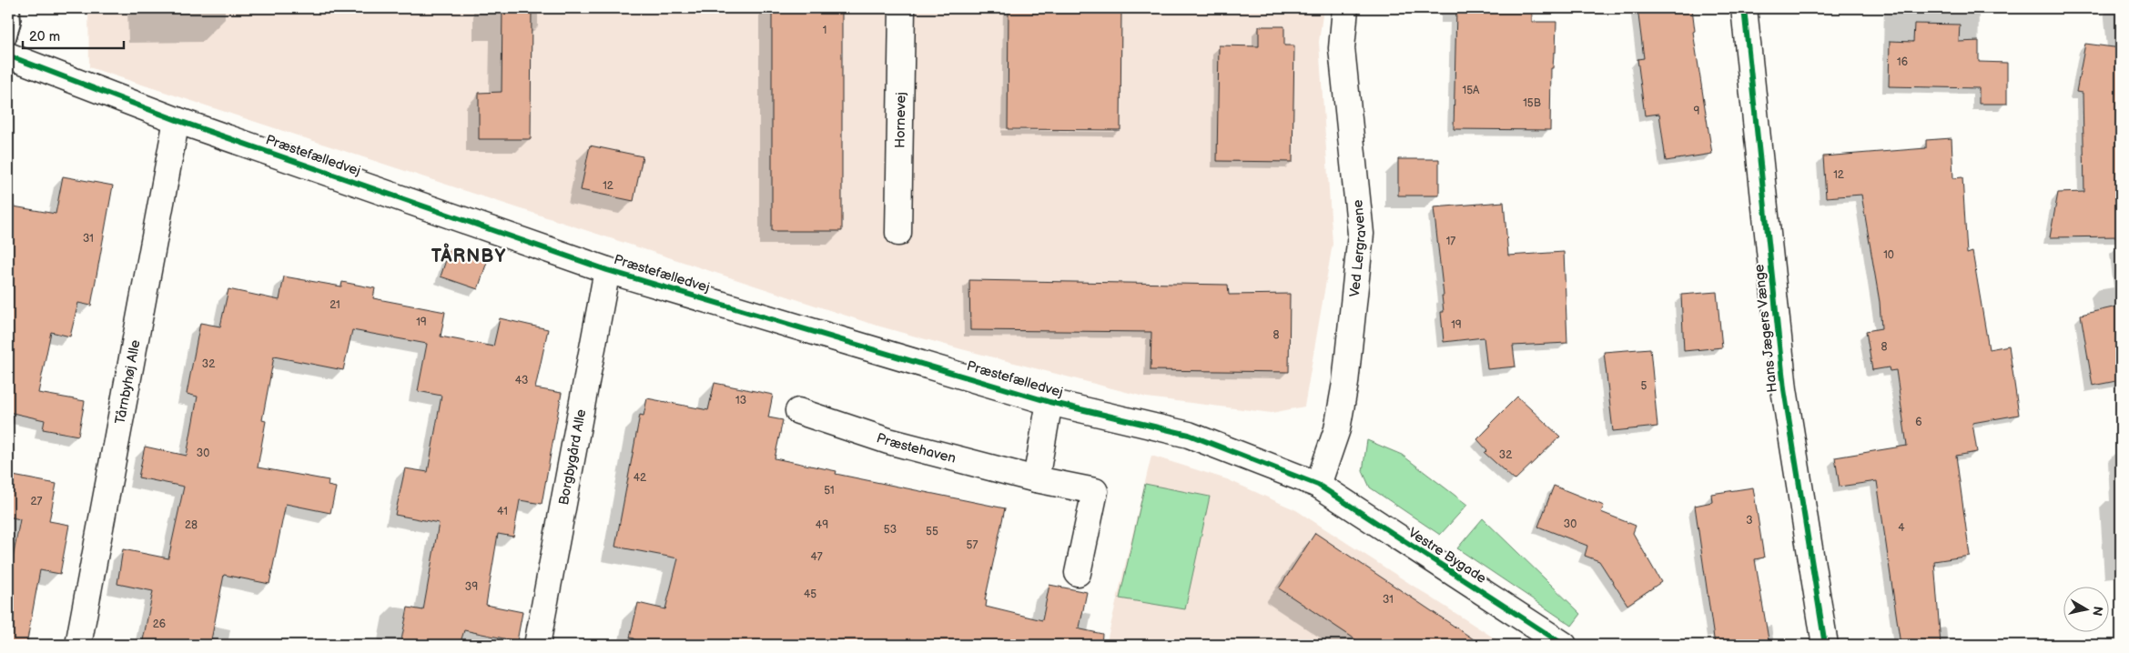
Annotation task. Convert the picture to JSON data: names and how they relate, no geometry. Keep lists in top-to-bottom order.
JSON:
{
  "streets": {
    "street": [
      "Hornevej",
      "Præstefælledvej",
      "Ved Lergravene",
      "Hans Jægers Vænge",
      "Tårnbyhøj Alle",
      "Præstehaven",
      "Borgbygård Alle",
      "Vestre Bygade"
    ]
  },
  "crossings": [
    ["Præstefælledvej", "Ved Lergravene"],
    ["Præstefælledvej", "Tårnbyhøj Alle"],
    ["Præstefælledvej", "Borgbygård Alle"],
    ["Præstefælledvej", "Vestre Bygade"],
    ["Ved Lergravene", "Vestre Bygade"]
  ],
  "districts": ["TÅRNBY"],
  "house_numbers": [
    "1",
    "16",
    "15A",
    "15B",
    "9",
    "12",
    "12",
    "31",
    "17",
    "10",
    "21",
    "19",
    "19",
    "8",
    "8",
    "32",
    "43",
    "5",
    "13",
    "6",
    "30",
    "32",
    "42",
    "51",
    "27",
    "41",
    "3",
    "30",
    "28",
    "49",
    "4",
    "53",
    "55",
    "57",
    "47",
    "39",
    "45",
    "31",
    "26"
  ],
  "scale_bar": "20 m",
  "north": "right"
}
